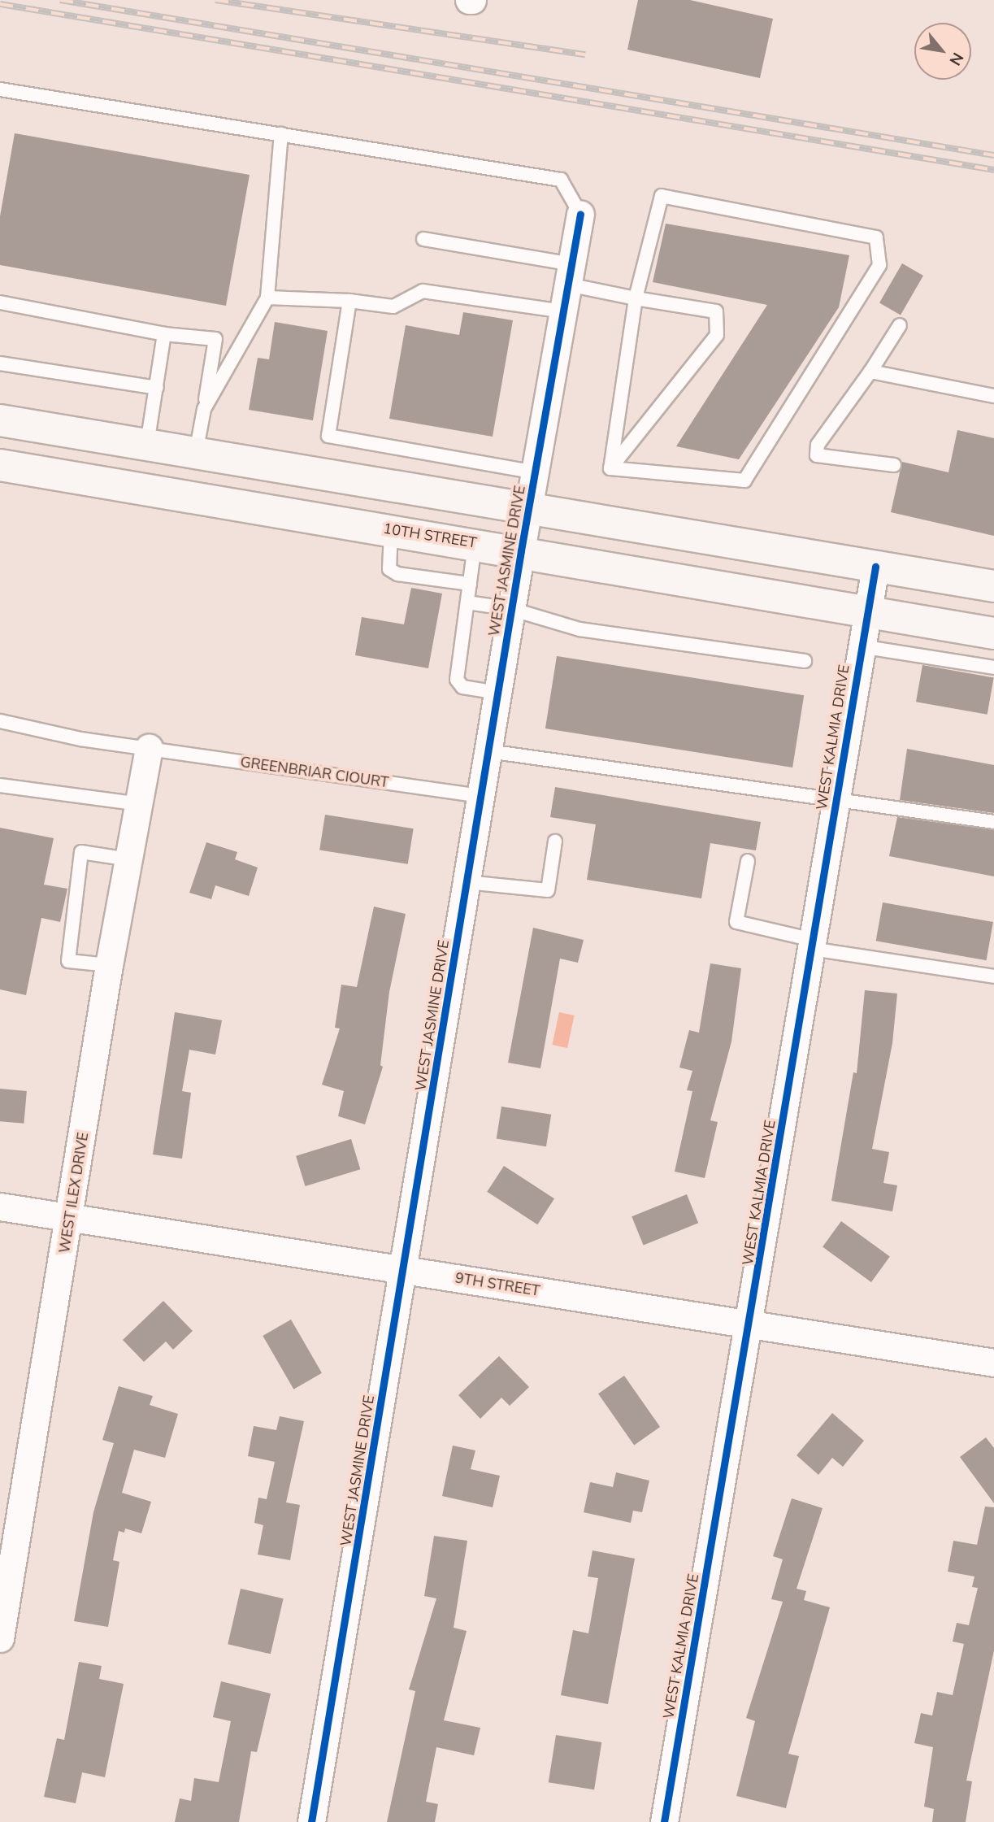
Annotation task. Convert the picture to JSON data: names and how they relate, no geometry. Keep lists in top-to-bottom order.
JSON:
{
  "streets": {
    "main road": ["10TH STREET"],
    "street": [
      "WEST JASMINE DRIVE",
      "WEST KALMIA DRIVE",
      "WEST ILEX DRIVE",
      "9TH STREET"
    ],
    "lane": ["GREENBRIAR CIOURT"]
  },
  "crossings": [
    ["10TH STREET", "WEST JASMINE DRIVE"],
    ["10TH STREET", "WEST KALMIA DRIVE"],
    ["WEST JASMINE DRIVE", "GREENBRIAR CIOURT"],
    ["WEST JASMINE DRIVE", "9TH STREET"],
    ["WEST KALMIA DRIVE", "9TH STREET"],
    ["GREENBRIAR CIOURT", "WEST ILEX DRIVE"],
    ["WEST ILEX DRIVE", "9TH STREET"]
  ],
  "north": "bottom right"
}
